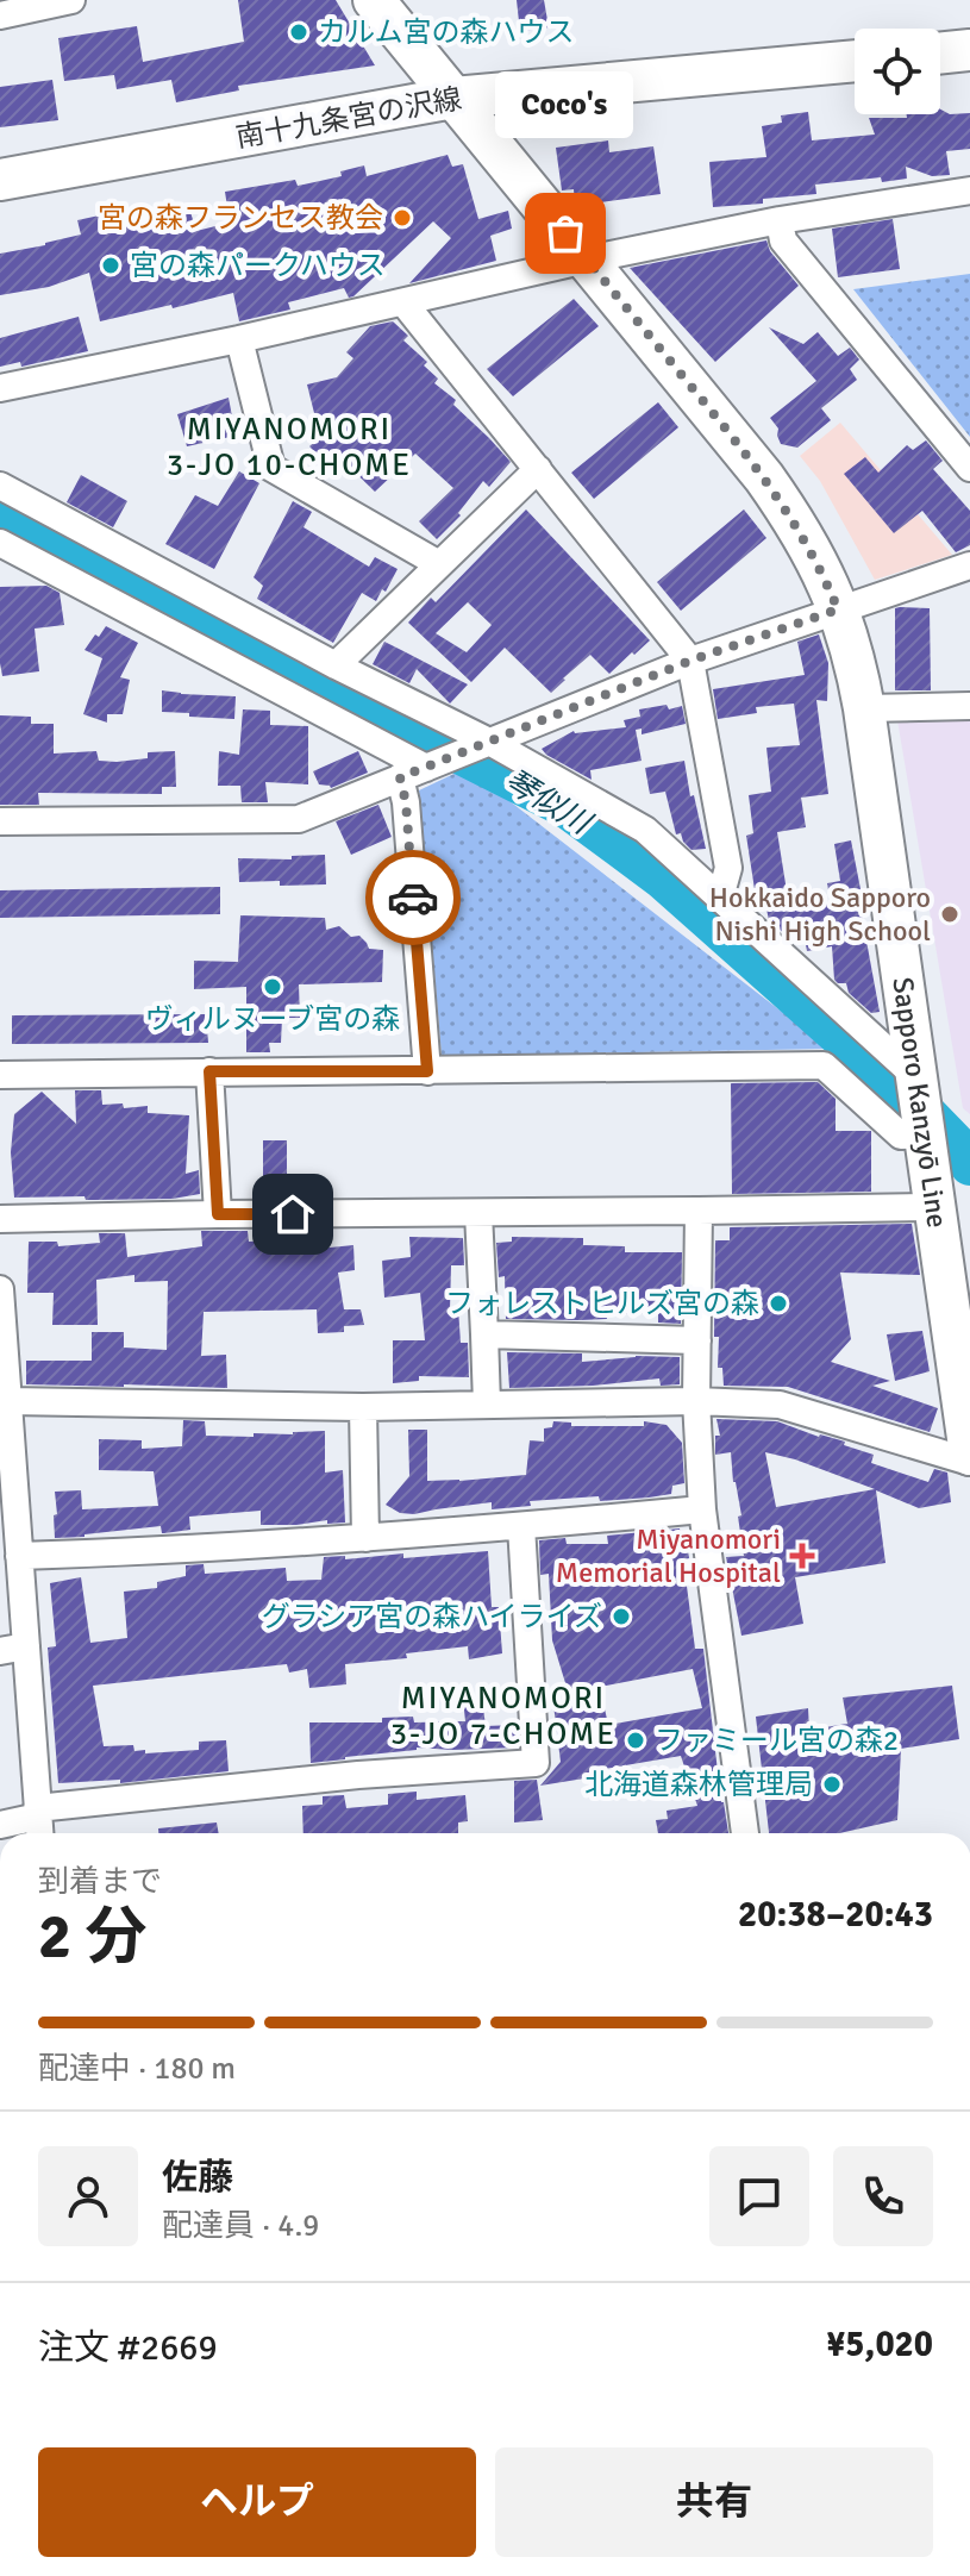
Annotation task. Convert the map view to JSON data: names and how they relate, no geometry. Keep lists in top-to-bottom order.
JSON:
{
  "streets": {
    "main road": ["南十九条宮の沢線", "Sapporo Kanzyō Line"]
  },
  "crossings": [
    ["南十九条宮の沢線", "Sapporo Kanzyō Line"]
  ],
  "districts": ["MIYANOMORI 3-JO 10-CHOME", "MIYANOMORI 3-JO 7-CHOME"],
  "water": ["琴似川"],
  "places": {
    "other": [
      "カルム宮の森ハウス",
      "宮の森フランセス教会",
      "Coco's",
      "宮の森パークハウス",
      "Hokkaido Sapporo Nishi High School",
      "ヴィルヌーブ宮の森",
      "フォレストヒルズ宮の森",
      "グラシア宮の森ハイライズ",
      "ファミール宮の森2",
      "北海道森林管理局"
    ],
    "health": ["Miyanomori Memorial Hospital"]
  },
  "page": {
    "bubble": "Coco's",
    "heading": ["2 分", "到着まで", "20:38–20:43"],
    "panel": [
      "佐藤",
      "配達員 · 4.9",
      "注文 #2669",
      "¥5,020"
    ],
    "bar": "配達中 · 180 m",
    "buttons": ["ヘルプ", "共有"]
  }
}
